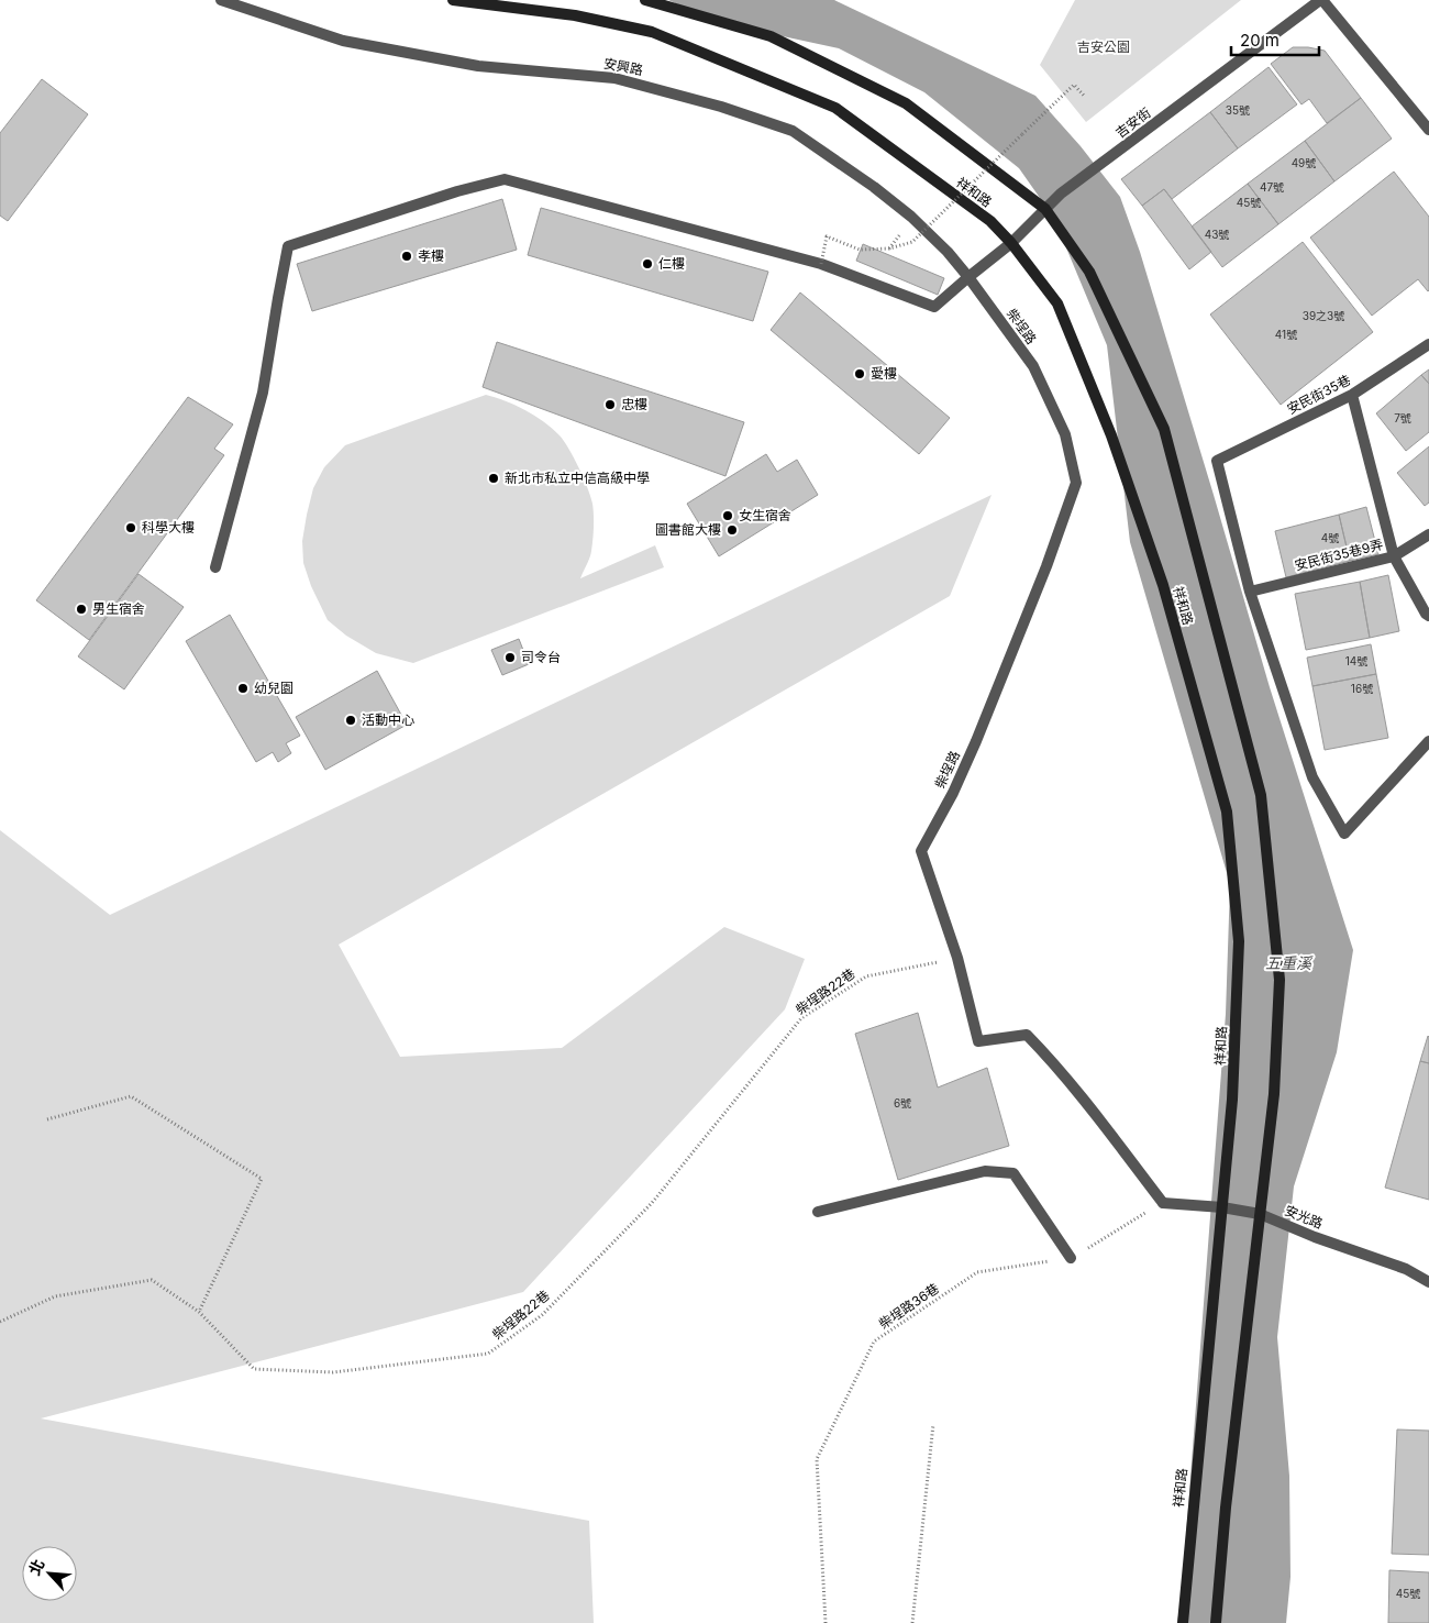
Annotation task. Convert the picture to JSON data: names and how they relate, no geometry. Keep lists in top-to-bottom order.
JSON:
{
  "streets": {
    "main road": ["祥和路"],
    "street": [
      "安興路",
      "吉安街",
      "柴埕路",
      "安民街35巷",
      "安民街35巷9弄",
      "安光路"
    ],
    "path": ["柴埕路22巷", "柴埕路36巷"]
  },
  "crossings": [
    ["安興路", "吉安街"],
    ["安興路", "柴埕路"],
    ["吉安街", "祥和路"],
    ["吉安街", "柴埕路"],
    ["祥和路", "安光路"],
    ["柴埕路", "柴埕路22巷"],
    ["柴埕路", "安光路"],
    ["柴埕路", "柴埕路36巷"],
    ["安民街35巷", "安民街35巷9弄"],
    ["安光路", "柴埕路36巷"]
  ],
  "water": ["五重溪"],
  "parks": ["吉安公園"],
  "places": [
    "孝樓",
    "仁樓",
    "愛樓",
    "忠樓",
    "新北市私立中信高級中學",
    "女生宿舍",
    "科學大樓",
    "圖書館大樓",
    "男生宿舍",
    "司令台",
    "幼兒園",
    "活動中心"
  ],
  "house_numbers": [
    "35號",
    "49號",
    "47號",
    "45號",
    "43號",
    "39之3號",
    "41號",
    "7號",
    "4號",
    "14號",
    "16號",
    "6號",
    "45號"
  ],
  "scale_bar": "20 m",
  "north": "top left"
}
